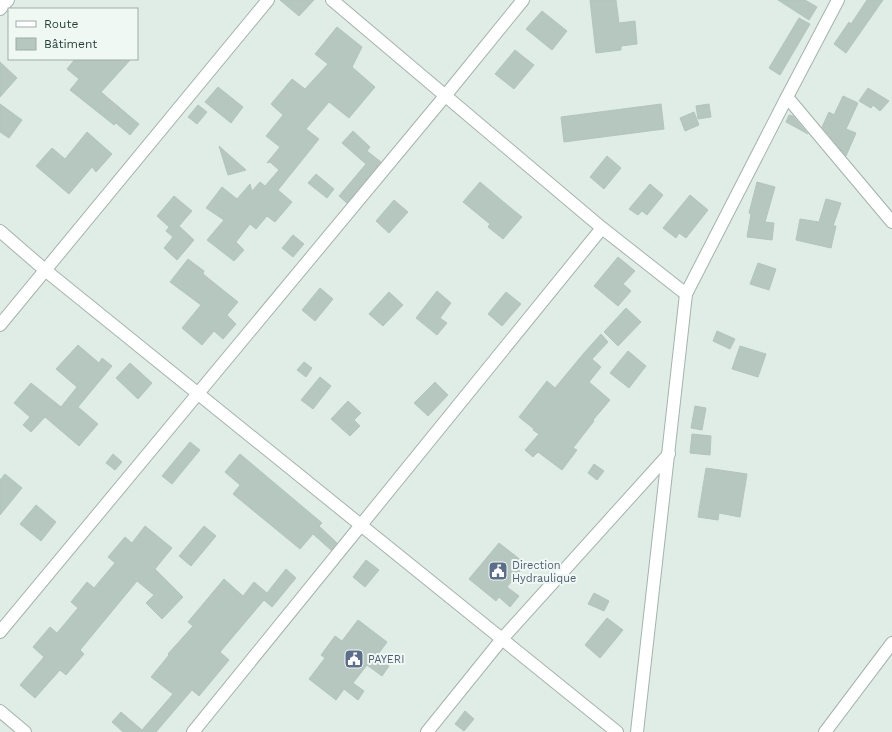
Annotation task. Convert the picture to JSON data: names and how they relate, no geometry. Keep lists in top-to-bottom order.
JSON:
{
  "places": {
    "public building": ["Direction Hydraulique", "PAYERI"]
  },
  "legend": ["Route", "Bâtiment"]
}
